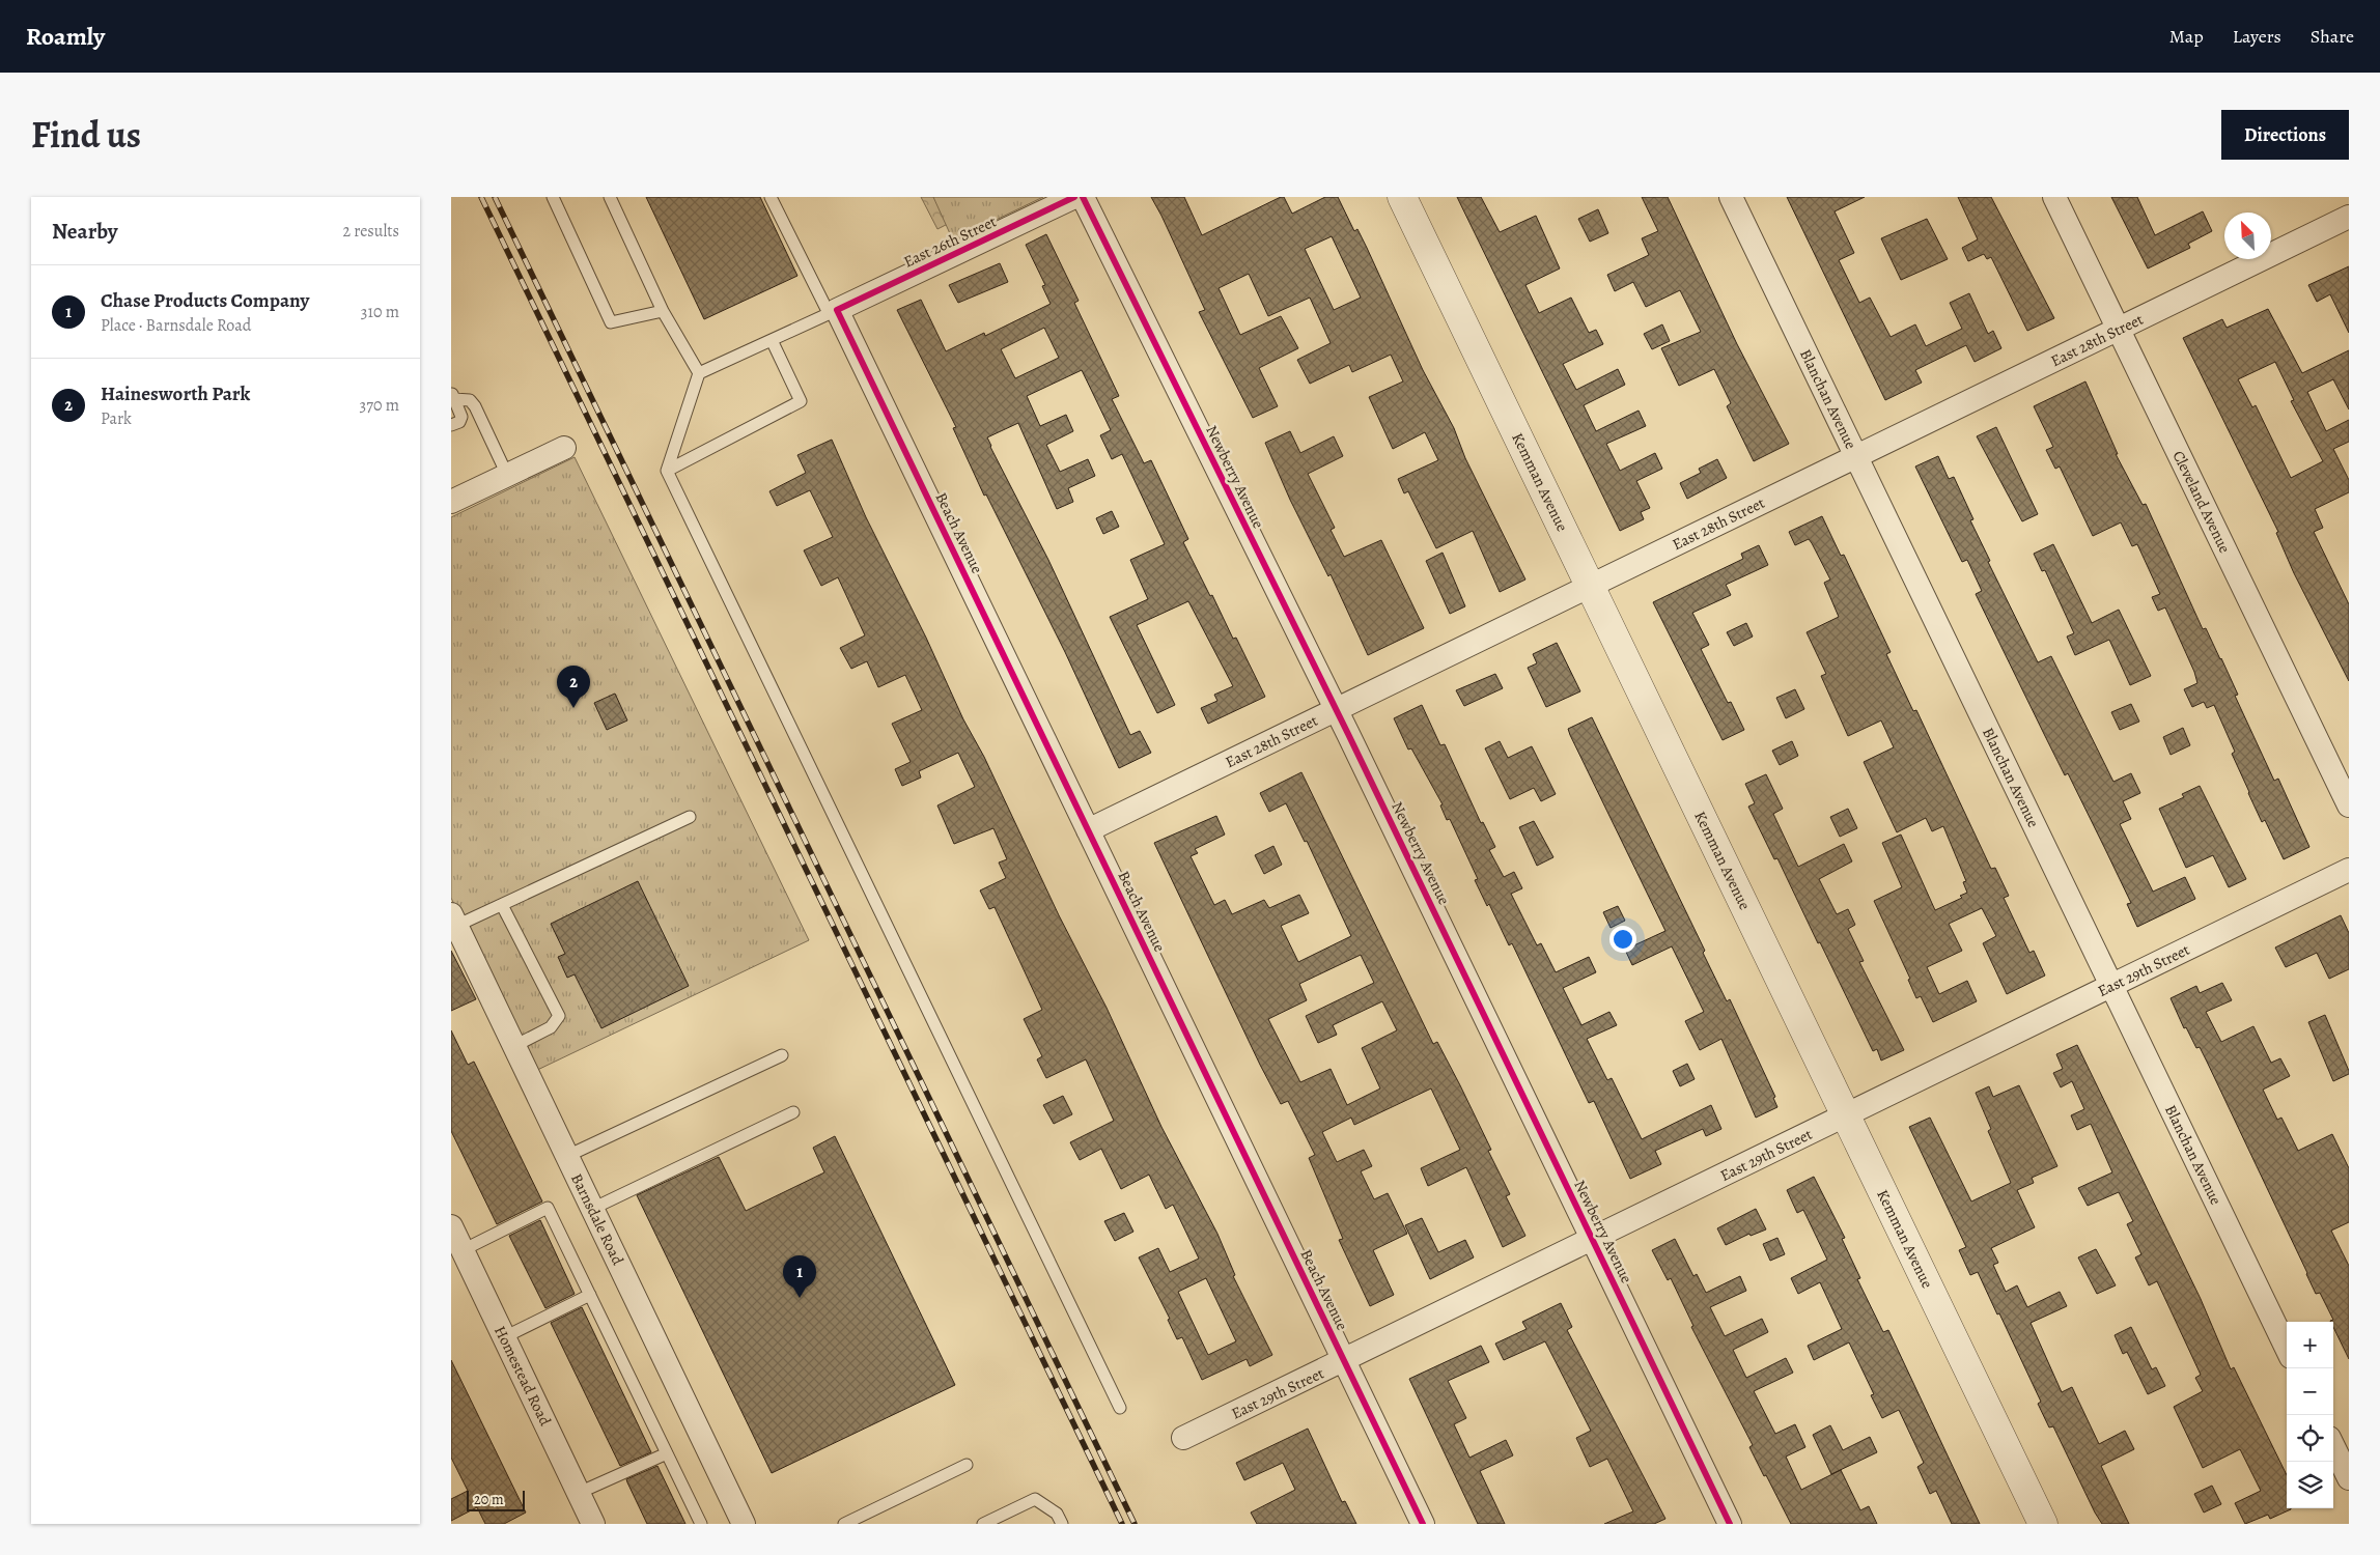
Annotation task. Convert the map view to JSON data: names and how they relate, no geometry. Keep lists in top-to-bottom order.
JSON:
{
  "streets": {
    "street": [
      "East 26th Street",
      "East 28th Street",
      "Blanchan Avenue",
      "Newberry Avenue",
      "Kemman Avenue",
      "Cleveland Avenue",
      "Beach Avenue",
      "East 29th Street",
      "Barnsdale Road",
      "Homestead Road"
    ]
  },
  "crossings": [
    ["East 26th Street", "Beach Avenue"],
    ["East 28th Street", "Blanchan Avenue"],
    ["East 28th Street", "Newberry Avenue"],
    ["East 28th Street", "Kemman Avenue"],
    ["East 28th Street", "Cleveland Avenue"],
    ["East 28th Street", "Beach Avenue"],
    ["Blanchan Avenue", "East 29th Street"],
    ["Newberry Avenue", "East 29th Street"],
    ["Kemman Avenue", "East 29th Street"],
    ["Beach Avenue", "East 29th Street"]
  ],
  "scale_bar": "20 m",
  "north": "top left",
  "page": {
    "header": "Roamly",
    "nav": ["Map", "Layers", "Share"],
    "title": "Find us",
    "buttons": "Directions",
    "heading": ["Nearby", "2 results"],
    "list": [
      {
        "mark": "1",
        "name": "Chase Products Company",
        "note": "Place · Barnsdale Road",
        "value": "310 m"
      },
      {
        "mark": "2",
        "name": "Hainesworth Park",
        "note": "Park",
        "value": "370 m"
      }
    ],
    "pins": ["2", "1"],
    "map_buttons": ["+", "−"],
    "scale": "20 m"
  }
}
